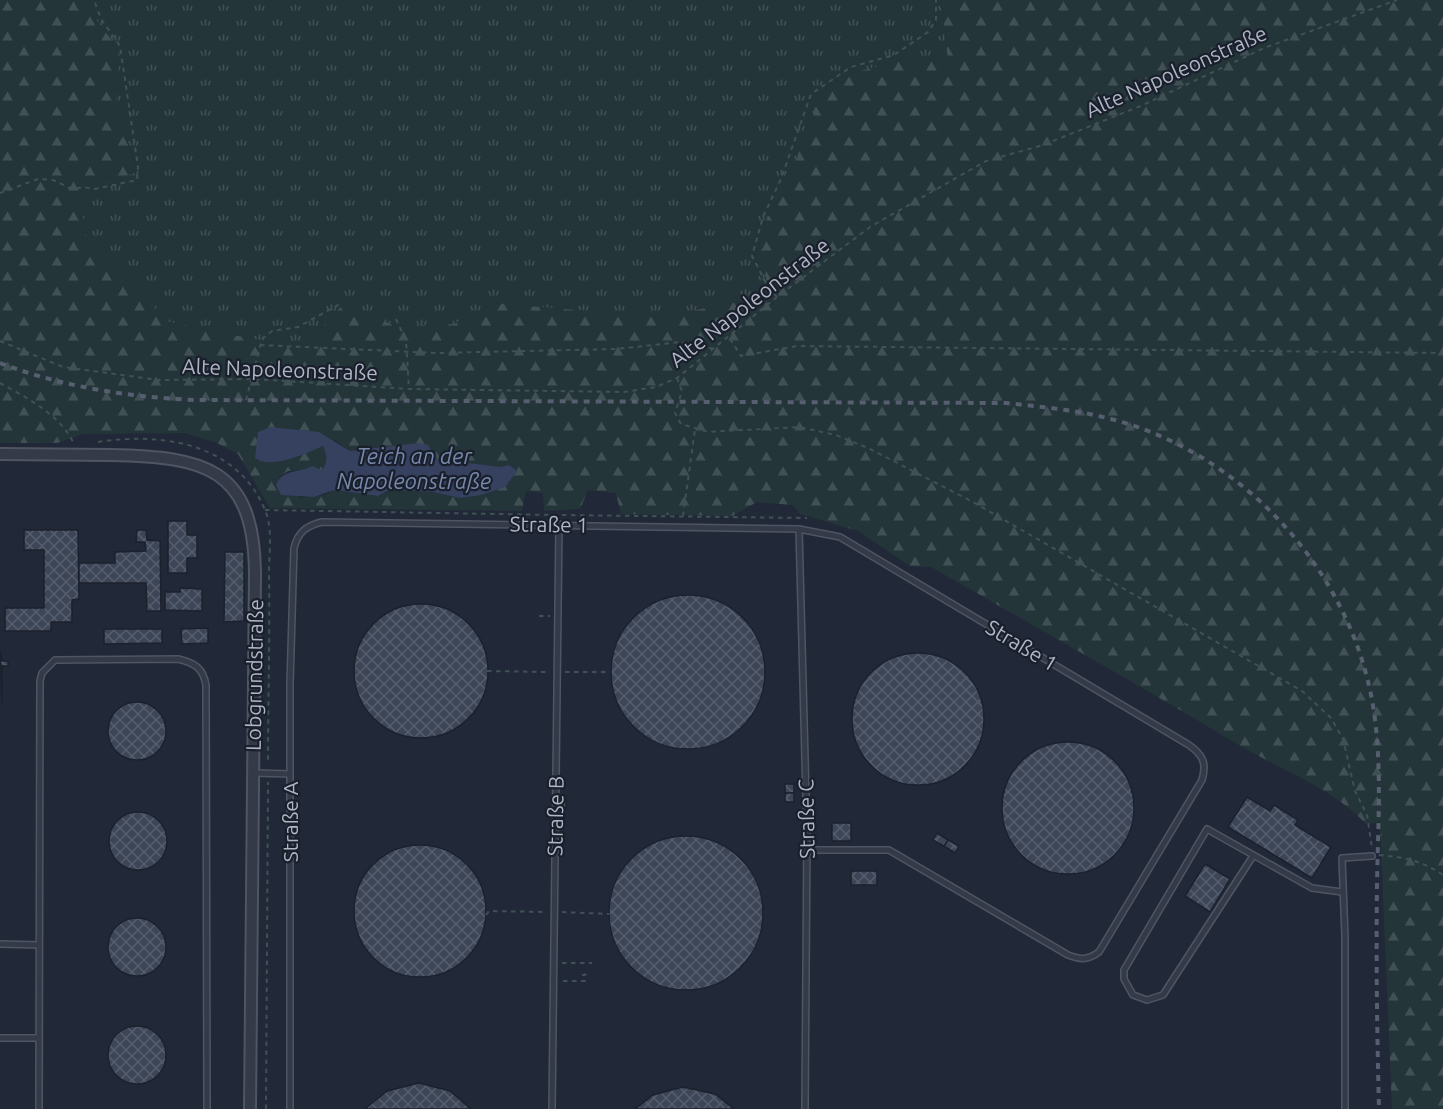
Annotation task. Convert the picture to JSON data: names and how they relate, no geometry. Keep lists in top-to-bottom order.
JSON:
{
  "streets": {
    "street": ["Lobgrundstraße"],
    "lane": [
      "Straße 1",
      "Straße B",
      "Straße C",
      "Straße A"
    ],
    "path": ["Alte Napoleonstraße"]
  },
  "crossings": [
    ["Straße 1", "Straße B"],
    ["Straße 1", "Straße C"],
    ["Straße 1", "Straße A"]
  ],
  "water": ["Teich an der Napoleonstraße"]
}
